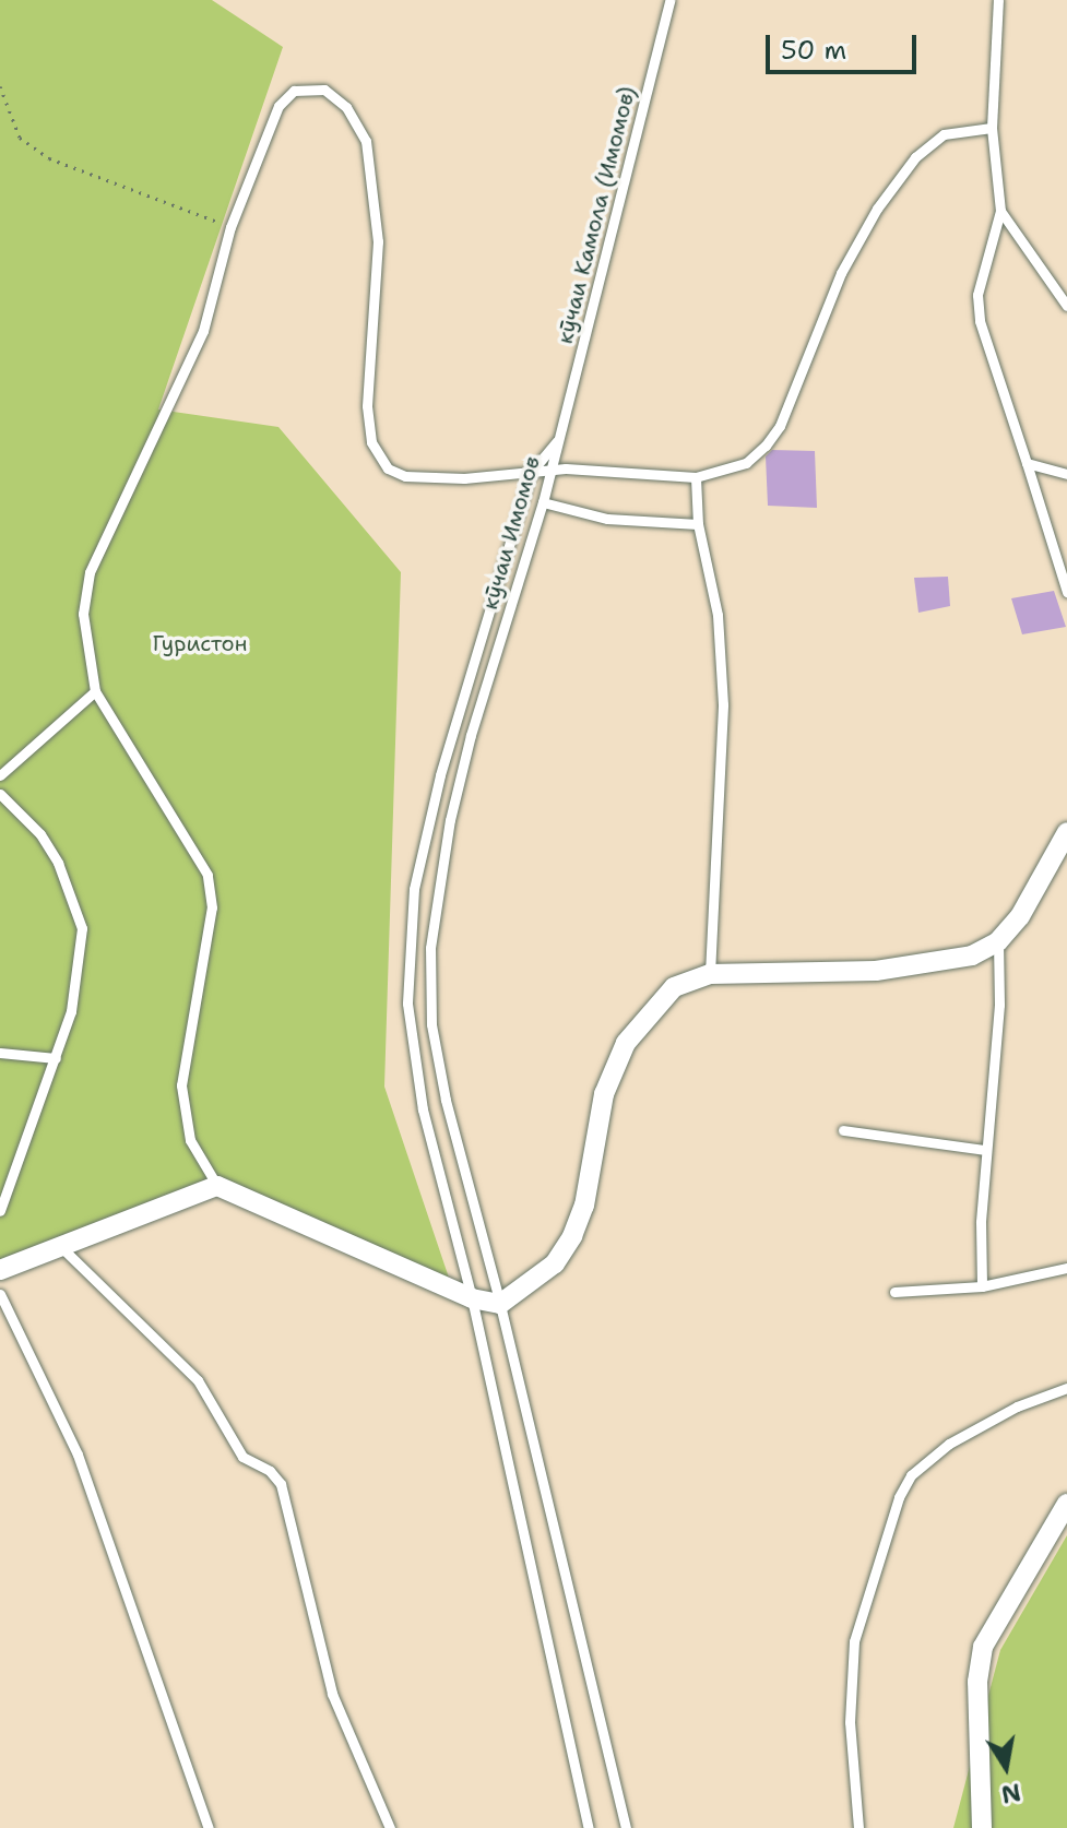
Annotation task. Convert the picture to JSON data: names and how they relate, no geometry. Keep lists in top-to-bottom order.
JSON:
{
  "streets": {
    "lane": ["кӯчаи Камола (Имомов)", "кӯчаи Имомов"]
  },
  "crossings": [
    ["кӯчаи Камола (Имомов)", "кӯчаи Имомов"]
  ],
  "parks": ["Гуристон"],
  "scale_bar": "50 m",
  "north": "bottom"
}
